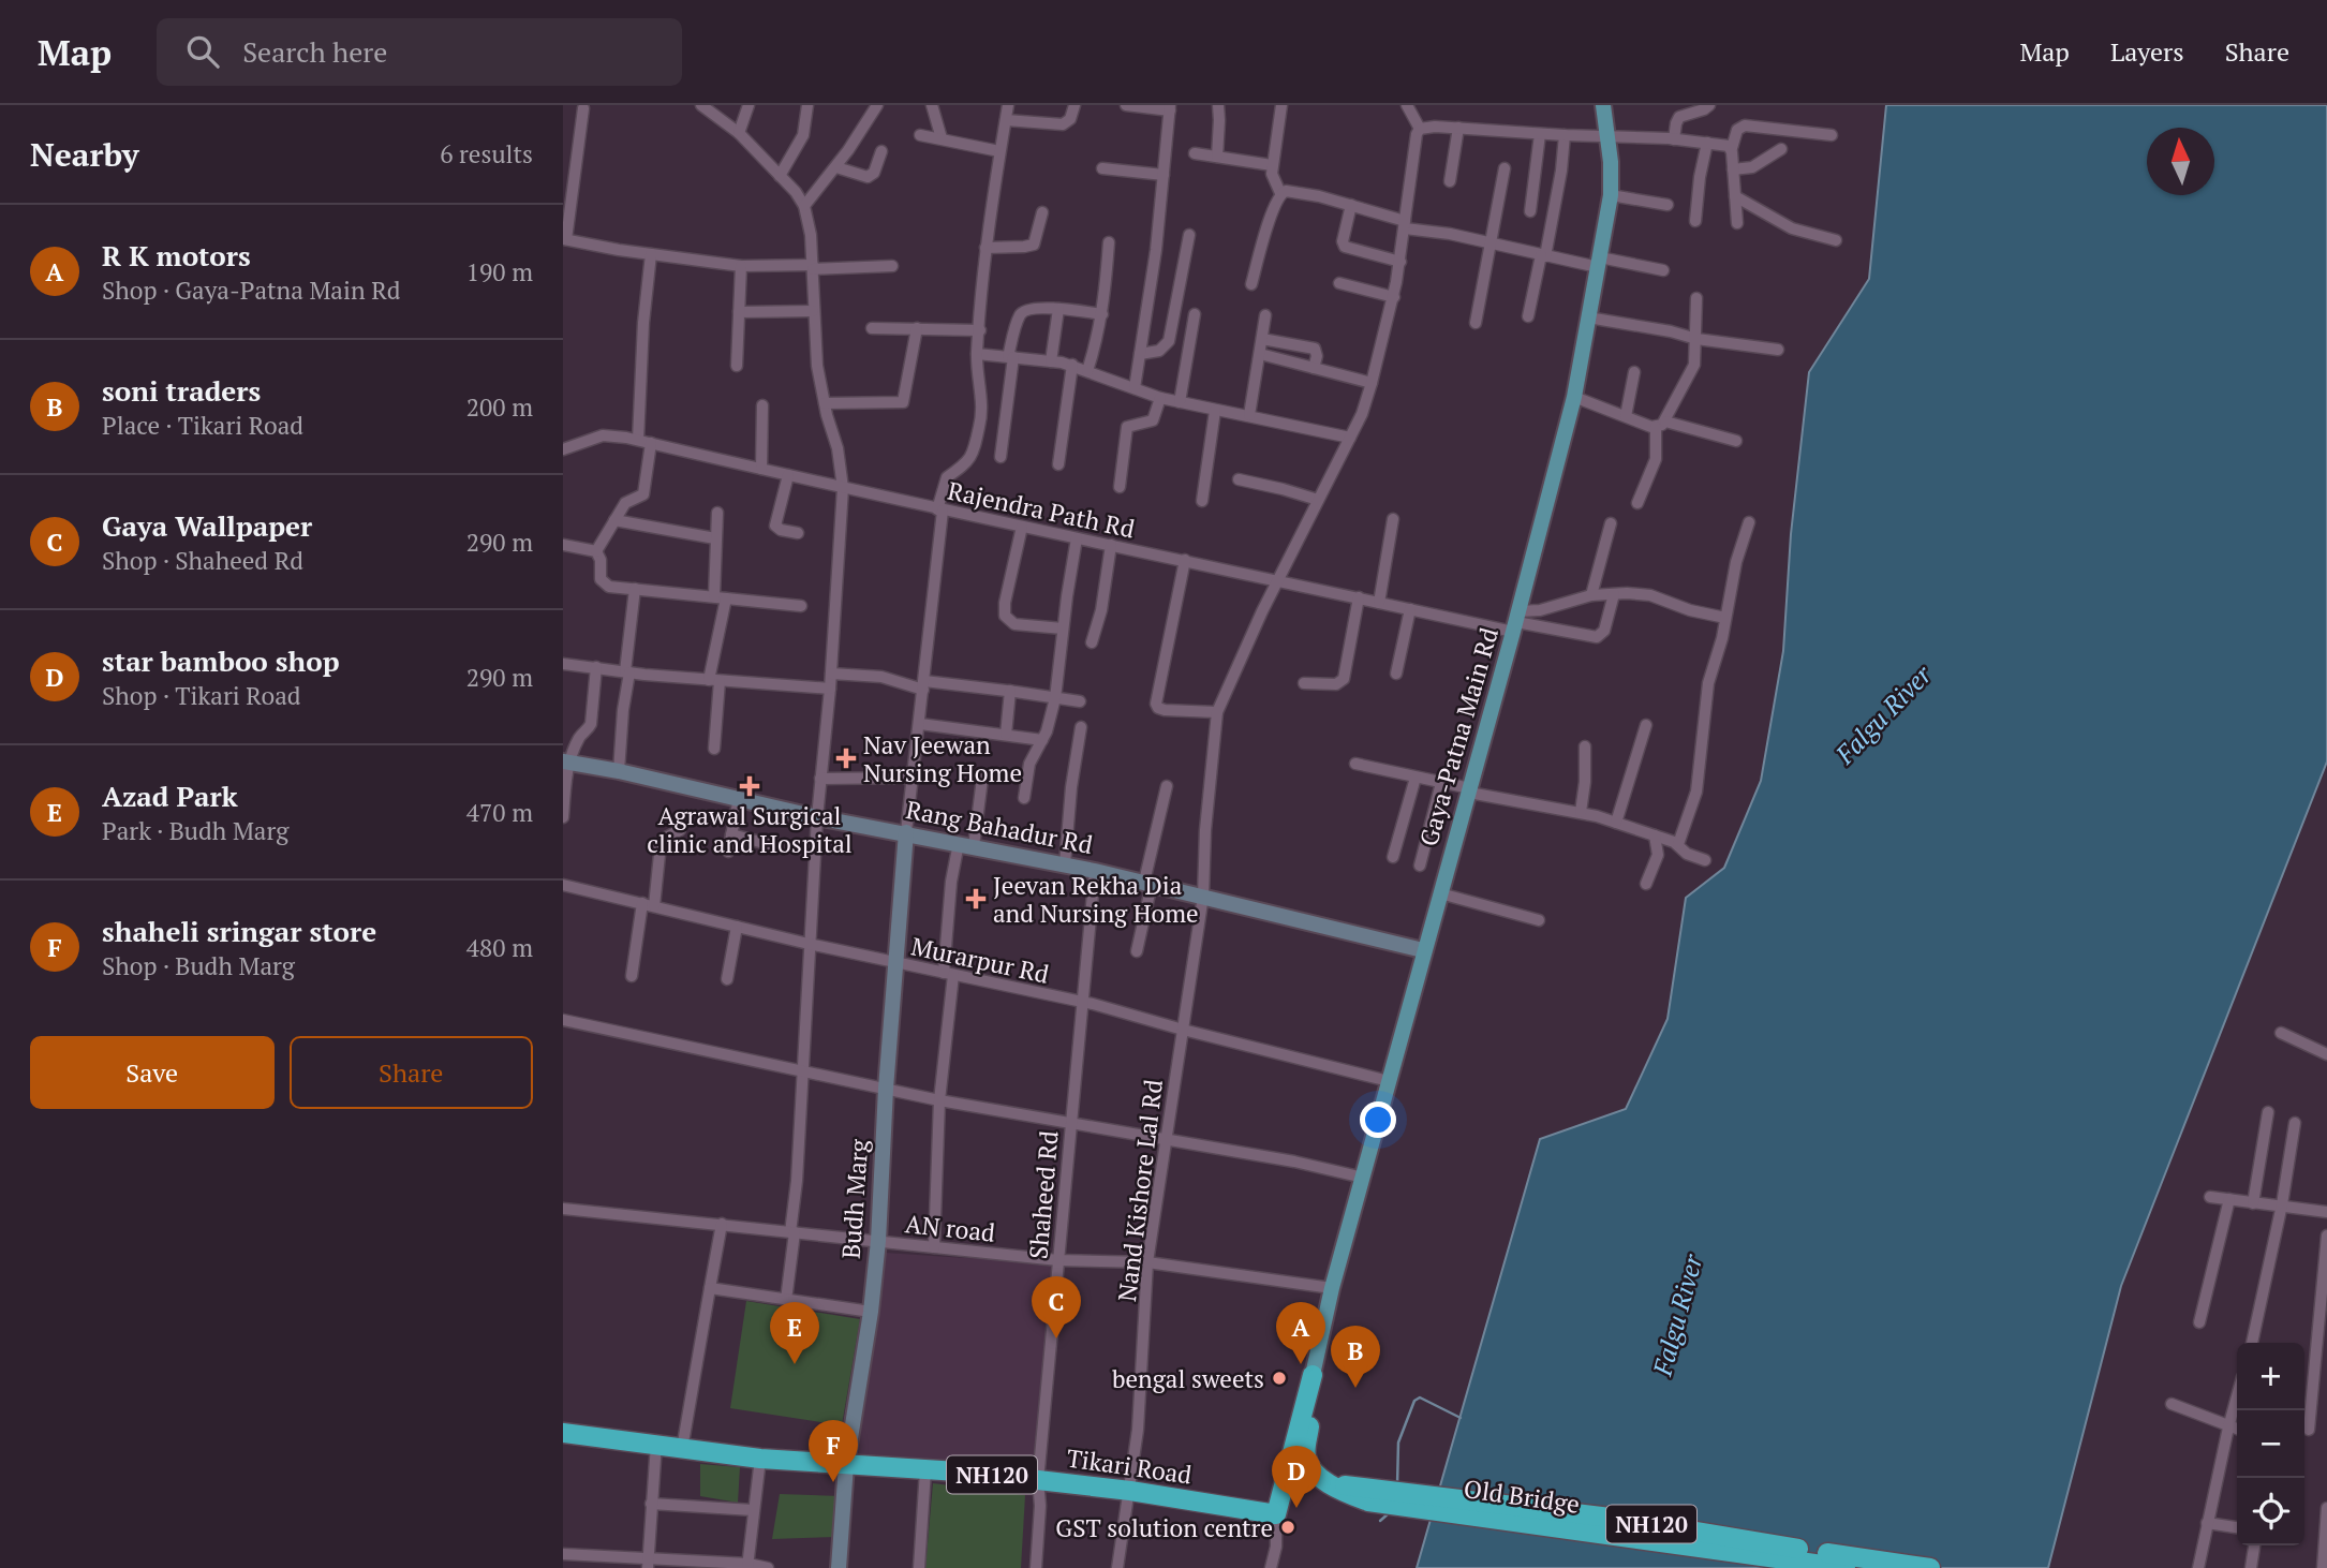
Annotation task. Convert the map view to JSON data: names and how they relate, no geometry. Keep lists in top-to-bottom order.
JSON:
{
  "streets": {
    "highway": ["Tikari Road", "NH120", "Old Bridge"],
    "main road": ["Gaya-Patna Main Rd"],
    "street": [
      "Rajendra Path Rd",
      "Rang Bahadur Rd",
      "Murarpur Rd",
      "Nand Kishore Lal Rd",
      "Shaheed Rd",
      "Budh Marg",
      "AN road"
    ]
  },
  "crossings": [
    ["Rajendra Path Rd", "Gaya-Patna Main Rd"],
    ["Rajendra Path Rd", "Nand Kishore Lal Rd"],
    ["Gaya-Patna Main Rd", "Rang Bahadur Rd"],
    ["Gaya-Patna Main Rd", "Murarpur Rd"],
    ["Gaya-Patna Main Rd", "AN road"],
    ["Rang Bahadur Rd", "Nand Kishore Lal Rd"],
    ["Rang Bahadur Rd", "Shaheed Rd"],
    ["Rang Bahadur Rd", "Budh Marg"],
    ["Murarpur Rd", "Nand Kishore Lal Rd"],
    ["Murarpur Rd", "Shaheed Rd"],
    ["Murarpur Rd", "Budh Marg"],
    ["Nand Kishore Lal Rd", "AN road"],
    ["Nand Kishore Lal Rd", "Tikari Road"],
    ["Shaheed Rd", "AN road"],
    ["Shaheed Rd", "Tikari Road"],
    ["Budh Marg", "AN road"],
    ["Budh Marg", "Tikari Road"],
    ["NH120", "Old Bridge"]
  ],
  "water": ["Falgu River"],
  "places": {
    "health": ["Nav Jeewan Nursing Home", "Agrawal Surgical clinic and Hospital", "Jeevan Rekha Dia and Nursing Home"],
    "other": ["bengal sweets", "GST solution centre"]
  },
  "north": "top",
  "page": {
    "header": "Map",
    "search": "Search here",
    "nav": ["Map", "Layers", "Share"],
    "heading": ["Nearby", "6 results"],
    "list": [
      {
        "mark": "A",
        "name": "R K motors",
        "note": "Shop · Gaya-Patna Main Rd",
        "value": "190 m"
      },
      {
        "mark": "B",
        "name": "soni traders",
        "note": "Place · Tikari Road",
        "value": "200 m"
      },
      {
        "mark": "C",
        "name": "Gaya Wallpaper",
        "note": "Shop · Shaheed Rd",
        "value": "290 m"
      },
      {
        "mark": "D",
        "name": "star bamboo shop",
        "note": "Shop · Tikari Road",
        "value": "290 m"
      },
      {
        "mark": "E",
        "name": "Azad Park",
        "note": "Park · Budh Marg",
        "value": "470 m"
      },
      {
        "mark": "F",
        "name": "shaheli sringar store",
        "note": "Shop · Budh Marg",
        "value": "480 m"
      }
    ],
    "buttons": ["Save", "Share"],
    "pins": [
      "C",
      "A",
      "E",
      "B",
      "F",
      "D"
    ],
    "map_buttons": ["+", "−"]
  }
}
